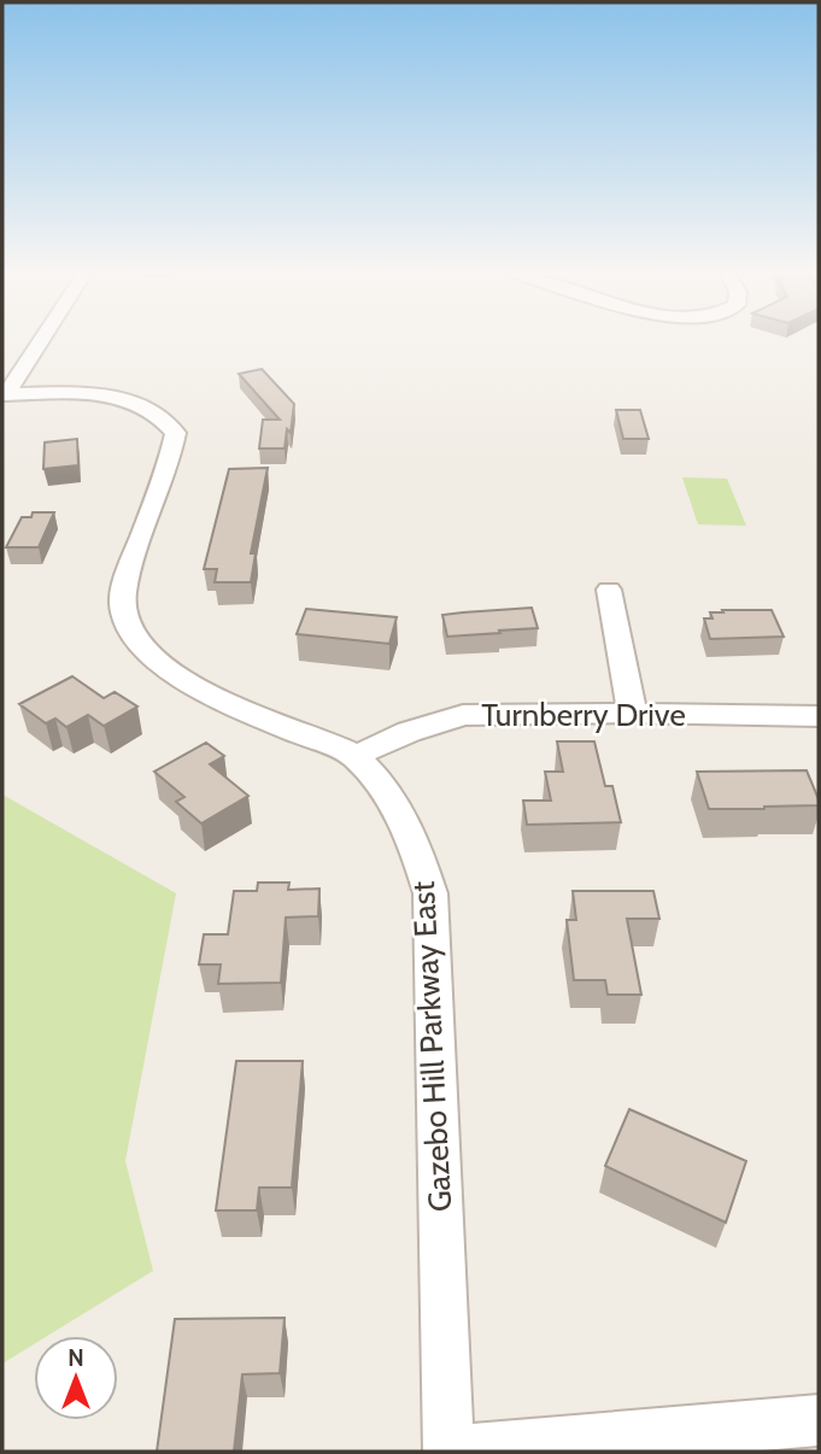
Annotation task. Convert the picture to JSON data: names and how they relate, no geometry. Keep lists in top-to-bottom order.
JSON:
{
  "streets": {
    "street": ["Turnberry Drive", "Gazebo Hill Parkway East"]
  },
  "crossings": [
    ["Turnberry Drive", "Gazebo Hill Parkway East"]
  ],
  "north": "top"
}
